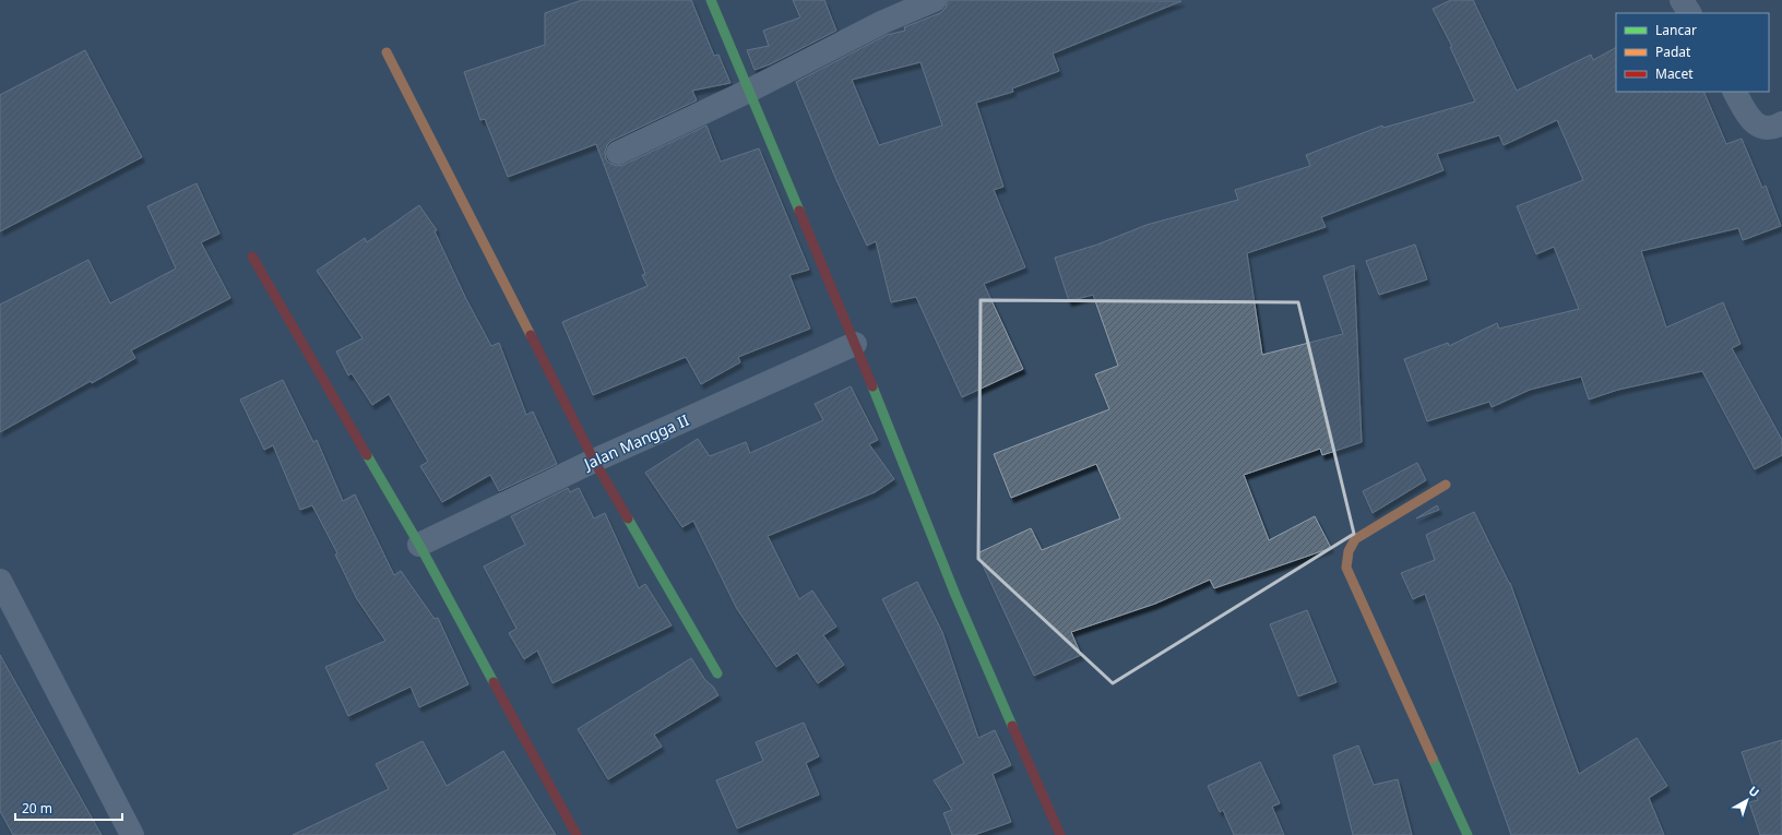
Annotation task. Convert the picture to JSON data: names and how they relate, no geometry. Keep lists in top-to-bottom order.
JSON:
{
  "streets": {
    "street": ["Jalan Mangga II"]
  },
  "legend": ["Lancar", "Padat", "Macet"],
  "scale_bar": "20 m",
  "north": "top right"
}
